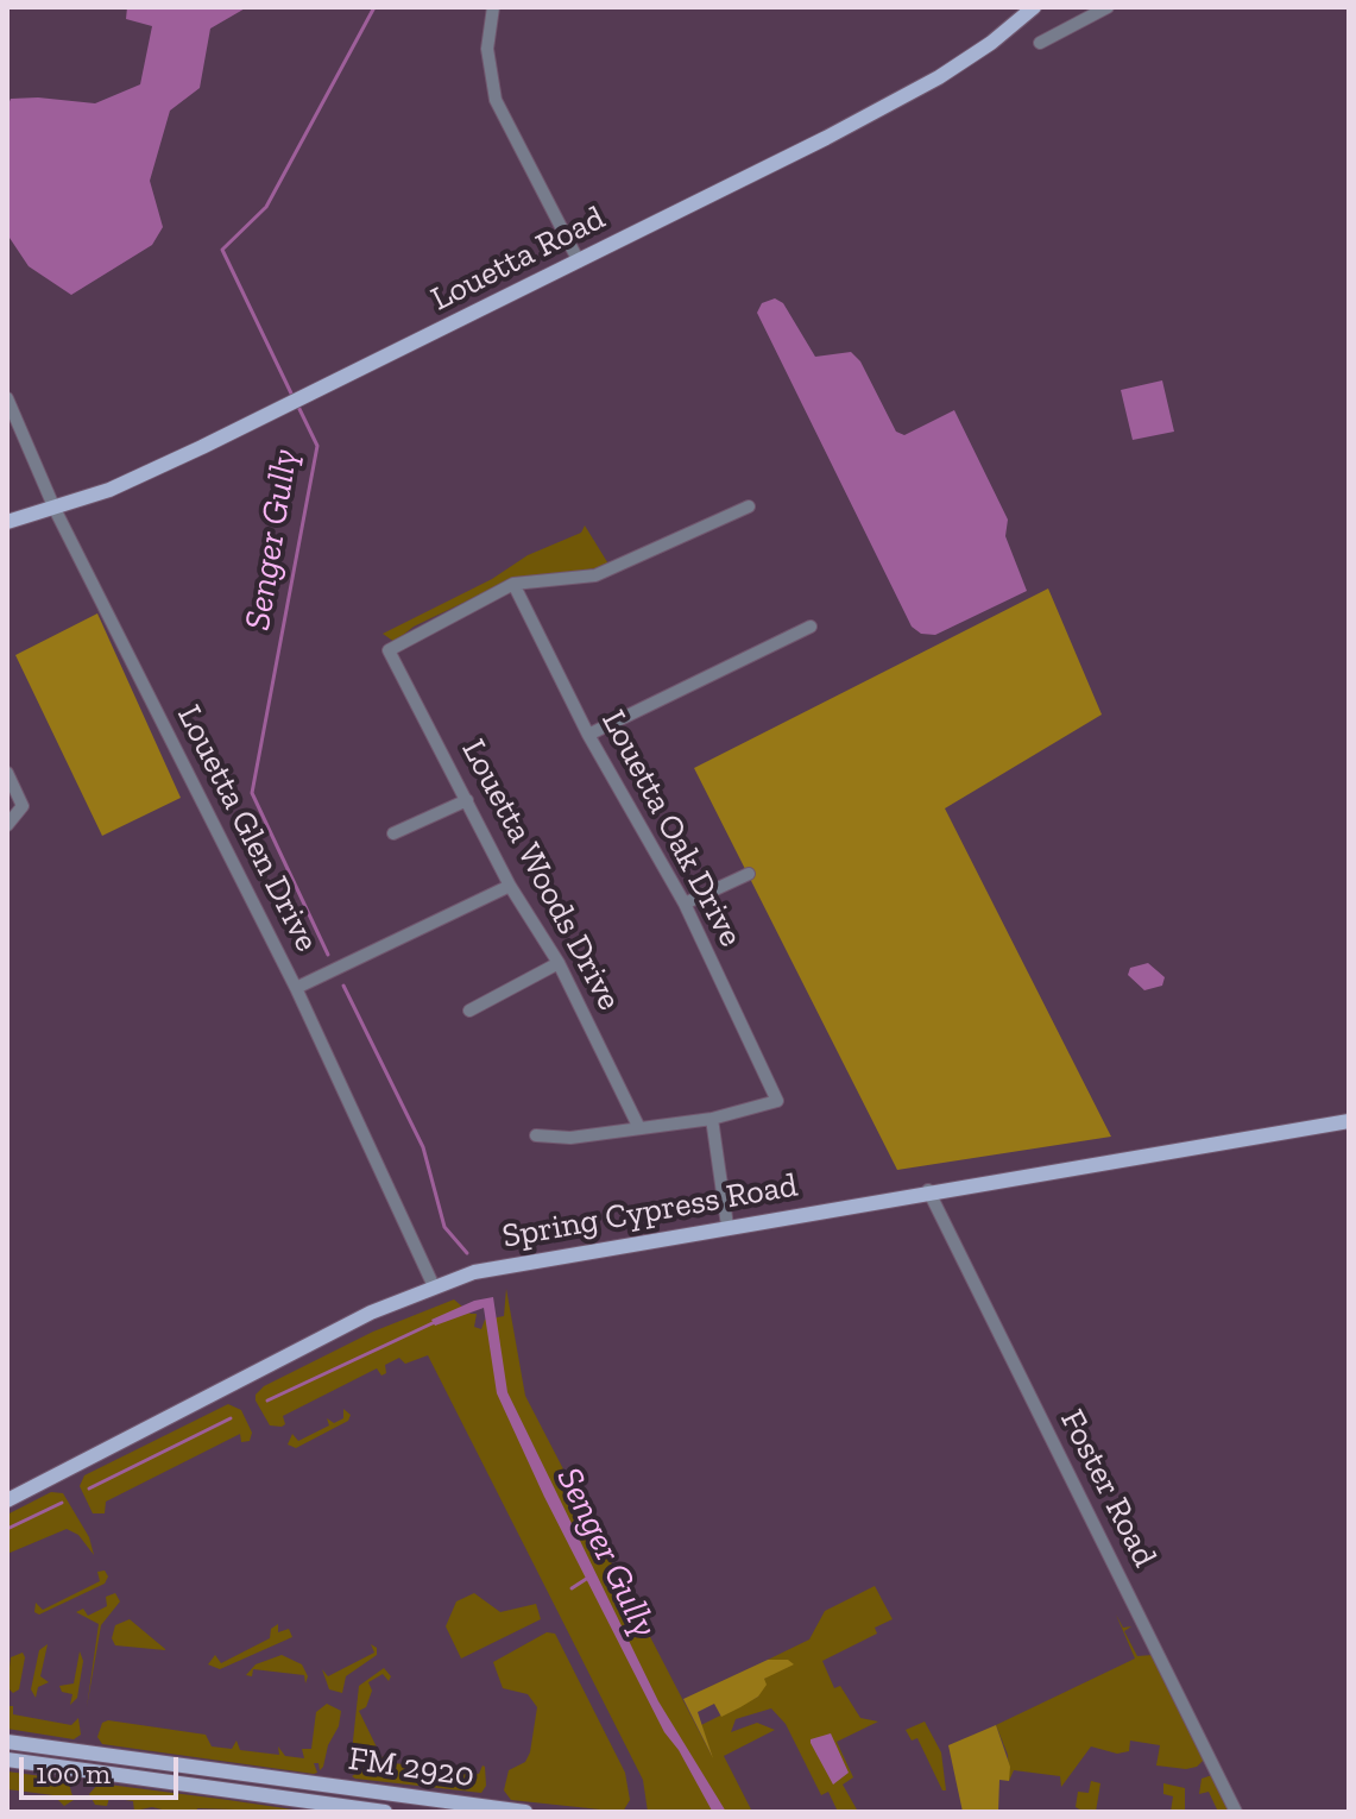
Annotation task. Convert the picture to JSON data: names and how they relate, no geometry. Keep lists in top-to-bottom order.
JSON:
{
  "streets": {
    "main road": ["Louetta Road", "Spring Cypress Road", "FM 2920"],
    "street": [
      "Louetta Glen Drive",
      "Louetta Oak Drive",
      "Louetta Woods Drive",
      "Foster Road"
    ]
  },
  "crossings": [
    ["Louetta Road", "Louetta Glen Drive"],
    ["Louetta Glen Drive", "Spring Cypress Road"],
    ["Louetta Oak Drive", "Louetta Woods Drive"],
    ["Spring Cypress Road", "Foster Road"]
  ],
  "water": ["Senger Gully"],
  "scale_bar": "100 m"
}
